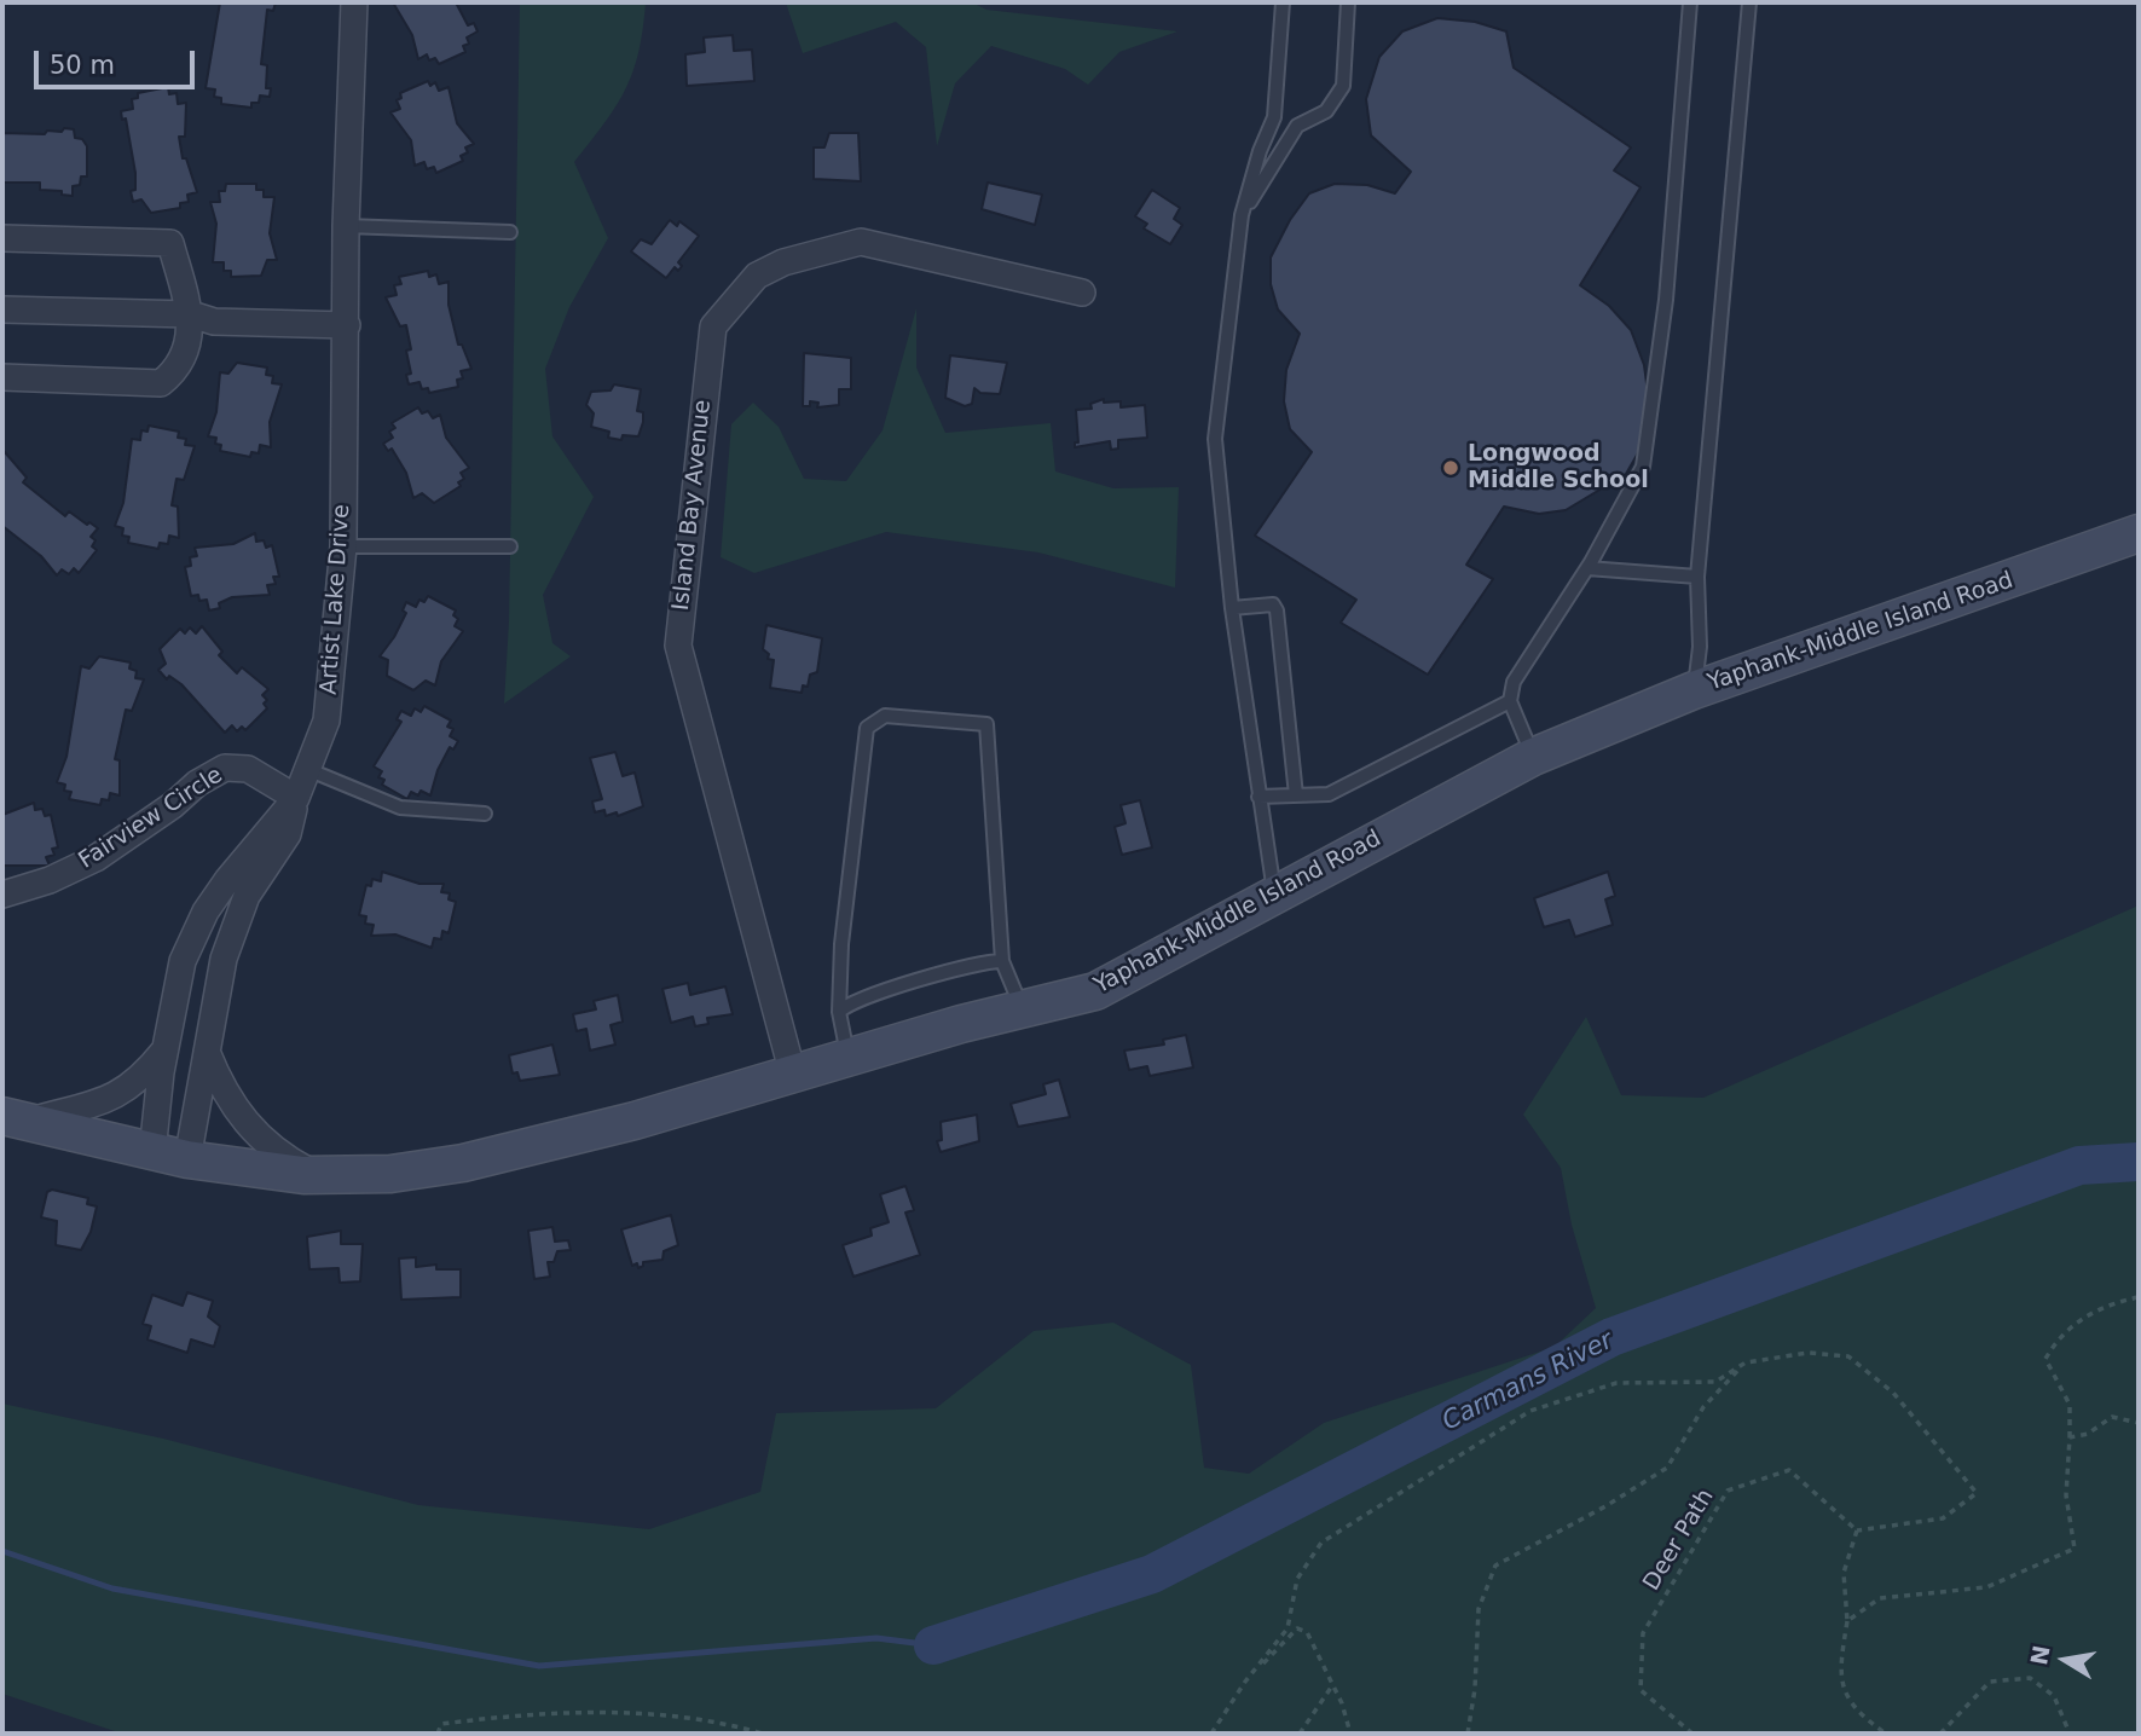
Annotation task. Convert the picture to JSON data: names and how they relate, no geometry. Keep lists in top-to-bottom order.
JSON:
{
  "streets": {
    "main road": ["Yaphank-Middle Island Road"],
    "street": ["Island Bay Avenue", "Artist Lake Drive", "Fairview Circle"],
    "path": ["Deer Path"]
  },
  "crossings": [
    ["Island Bay Avenue", "Yaphank-Middle Island Road"],
    ["Artist Lake Drive", "Yaphank-Middle Island Road"],
    ["Artist Lake Drive", "Fairview Circle"]
  ],
  "water": ["Carmans River"],
  "places": ["Longwood Middle School"],
  "scale_bar": "50 m",
  "north": "left"
}
